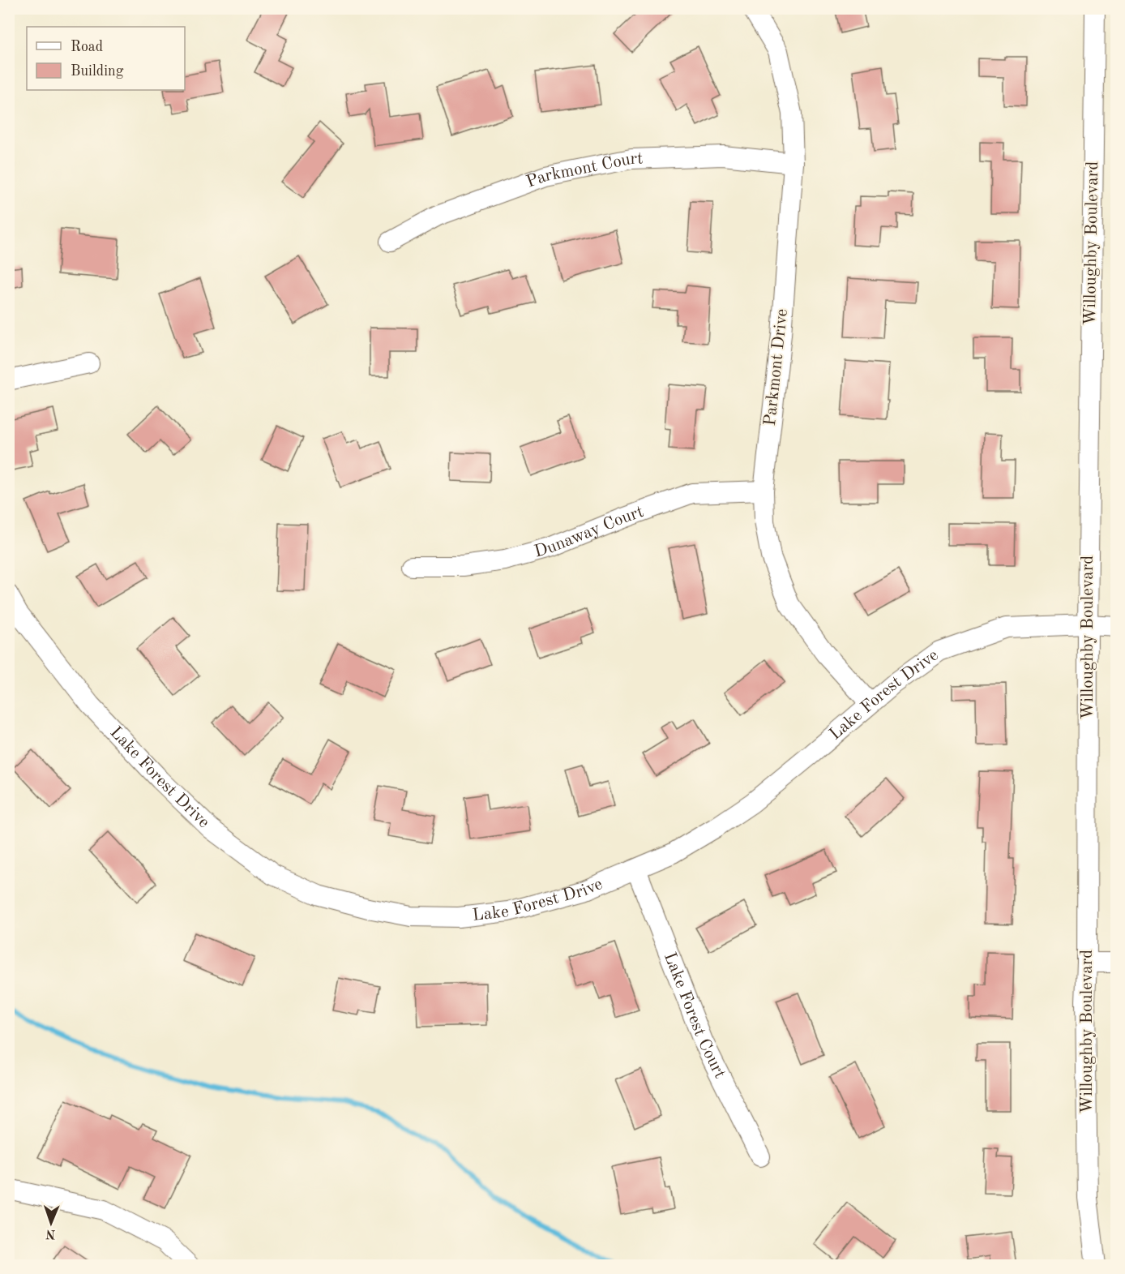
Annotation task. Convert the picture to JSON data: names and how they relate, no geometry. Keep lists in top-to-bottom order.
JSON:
{
  "streets": {
    "street": [
      "Parkmont Court",
      "Willoughby Boulevard",
      "Parkmont Drive",
      "Dunaway Court",
      "Lake Forest Drive",
      "Lake Forest Court"
    ]
  },
  "crossings": [
    ["Parkmont Court", "Parkmont Drive"],
    ["Willoughby Boulevard", "Lake Forest Drive"],
    ["Parkmont Drive", "Dunaway Court"],
    ["Parkmont Drive", "Lake Forest Drive"],
    ["Lake Forest Drive", "Lake Forest Court"]
  ],
  "legend": ["Road", "Building"],
  "north": "bottom"
}
